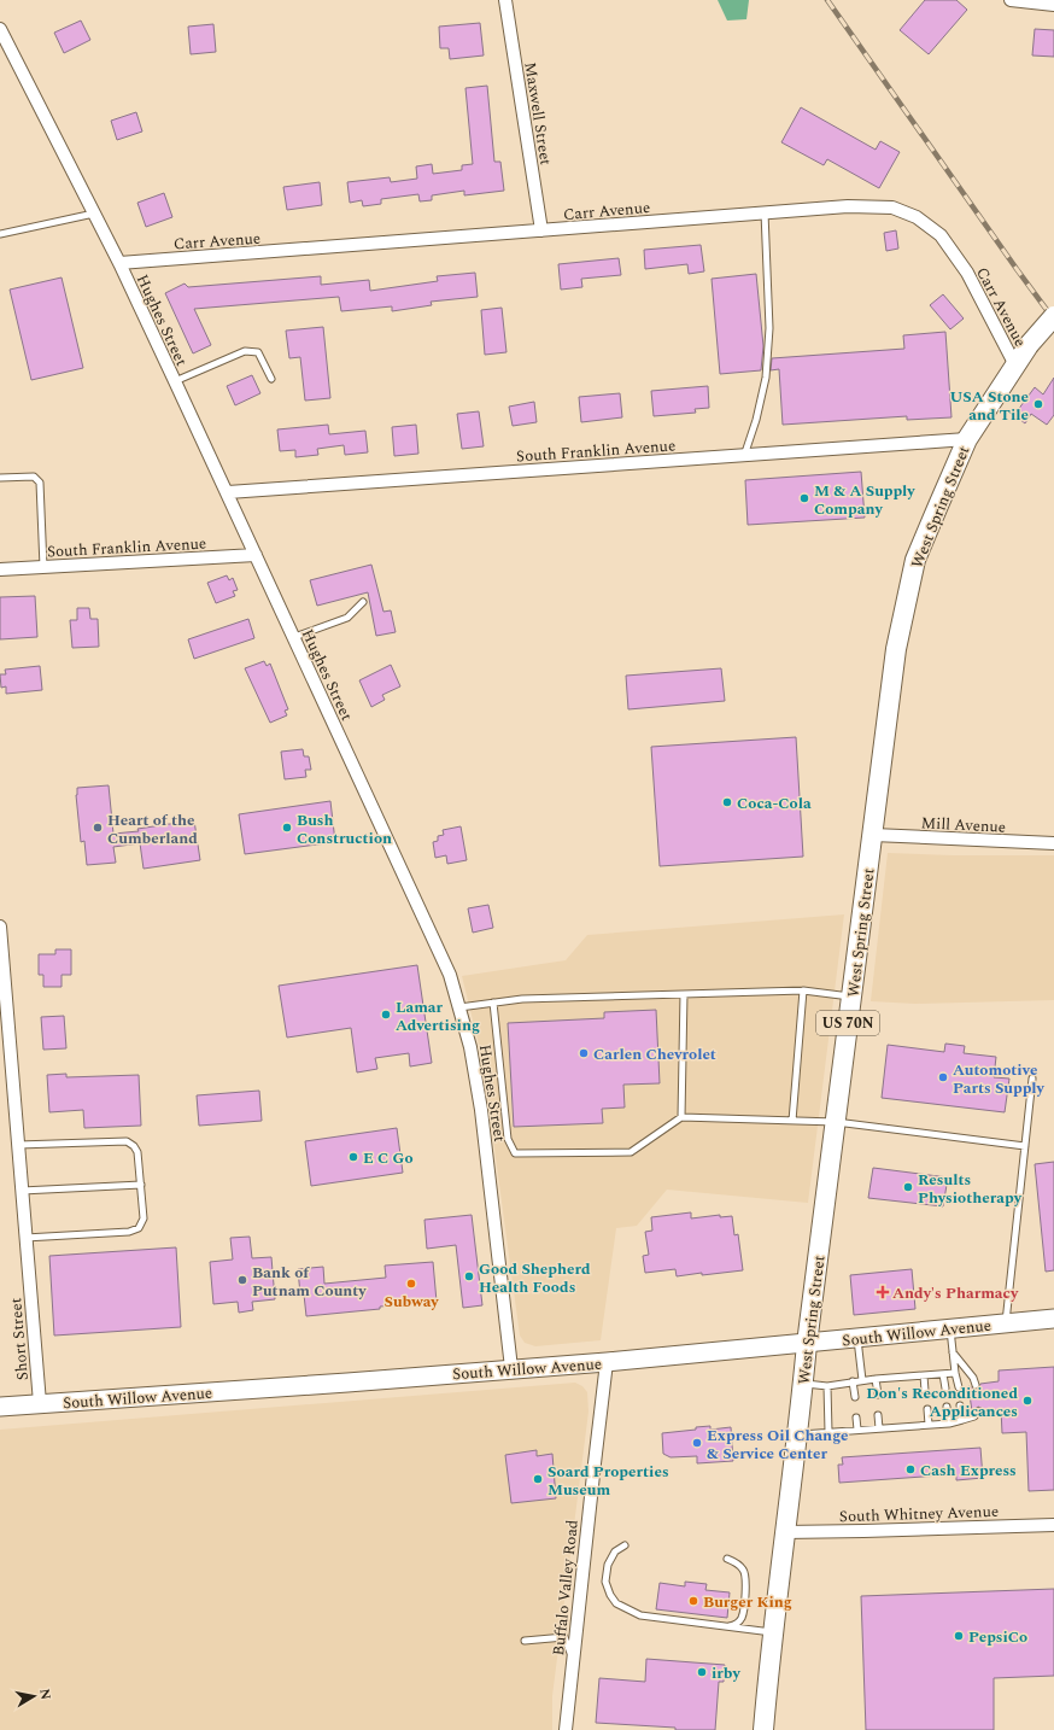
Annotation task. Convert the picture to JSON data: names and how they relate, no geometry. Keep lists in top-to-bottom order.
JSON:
{
  "streets": {
    "main road": ["West Spring Street", "US 70N", "South Willow Avenue"],
    "street": [
      "Maxwell Street",
      "Carr Avenue",
      "Hughes Street",
      "South Franklin Avenue",
      "Mill Avenue",
      "Short Street",
      "South Whitney Avenue",
      "Buffalo Valley Road"
    ]
  },
  "crossings": [
    ["Maxwell Street", "Carr Avenue"],
    ["Carr Avenue", "Hughes Street"],
    ["Carr Avenue", "West Spring Street"],
    ["Hughes Street", "South Franklin Avenue"],
    ["Hughes Street", "South Willow Avenue"],
    ["South Franklin Avenue", "West Spring Street"],
    ["West Spring Street", "Mill Avenue"],
    ["West Spring Street", "South Willow Avenue"],
    ["West Spring Street", "South Whitney Avenue"],
    ["South Willow Avenue", "Short Street"],
    ["South Willow Avenue", "Buffalo Valley Road"]
  ],
  "places": {
    "other": [
      "USA Stone and Tile",
      "M & A Supply Company",
      "Coca-Cola",
      "Heart of the Cumberland",
      "Bush Construction",
      "Lamar Advertising",
      "Carlen Chevrolet",
      "Automotive Parts Supply",
      "E C Go",
      "Results Physiotherapy",
      "Good Shepherd Health Foods",
      "Bank of Putnam County",
      "Subway",
      "Don's Reconditioned Applicances",
      "Express Oil Change & Service Center",
      "Cash Express",
      "Soard Properties Museum",
      "Burger King",
      "PepsiCo",
      "irby"
    ],
    "health": ["Andy's Pharmacy"]
  },
  "north": "right"
}
